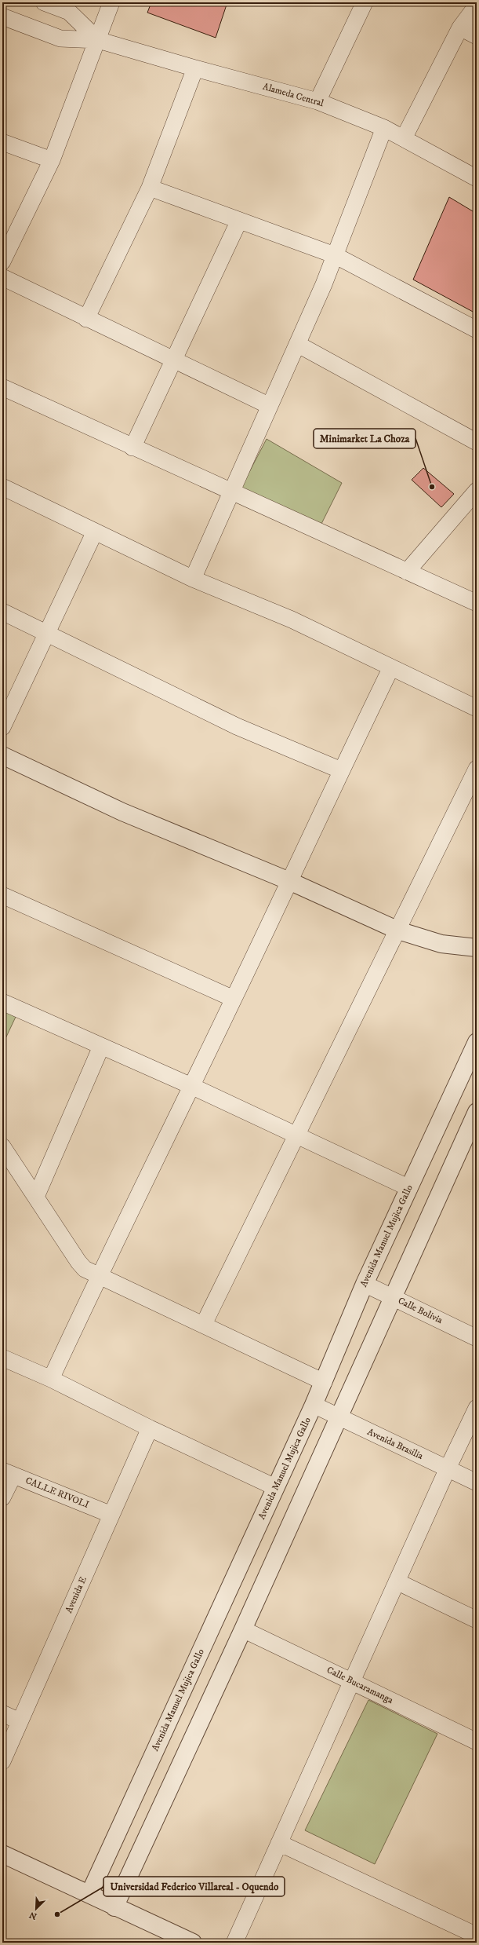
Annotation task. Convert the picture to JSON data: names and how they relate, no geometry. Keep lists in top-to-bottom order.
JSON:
{
  "streets": {
    "street": [
      "Alameda Central",
      "Avenida Manuel Mujica Gallo",
      "Calle Bolivia",
      "Avenida Brasilia",
      "CALLE RIVOLI",
      "Avenida E",
      "Calle Bucaramanga"
    ]
  },
  "crossings": [
    ["Avenida Manuel Mujica Gallo", "Calle Bolivia"],
    ["Avenida Manuel Mujica Gallo", "Avenida Brasilia"],
    ["CALLE RIVOLI", "Avenida E"]
  ],
  "places": ["Minimarket La Choza", "Universidad Federico Villareal - Oquendo"],
  "north": "bottom left"
}
